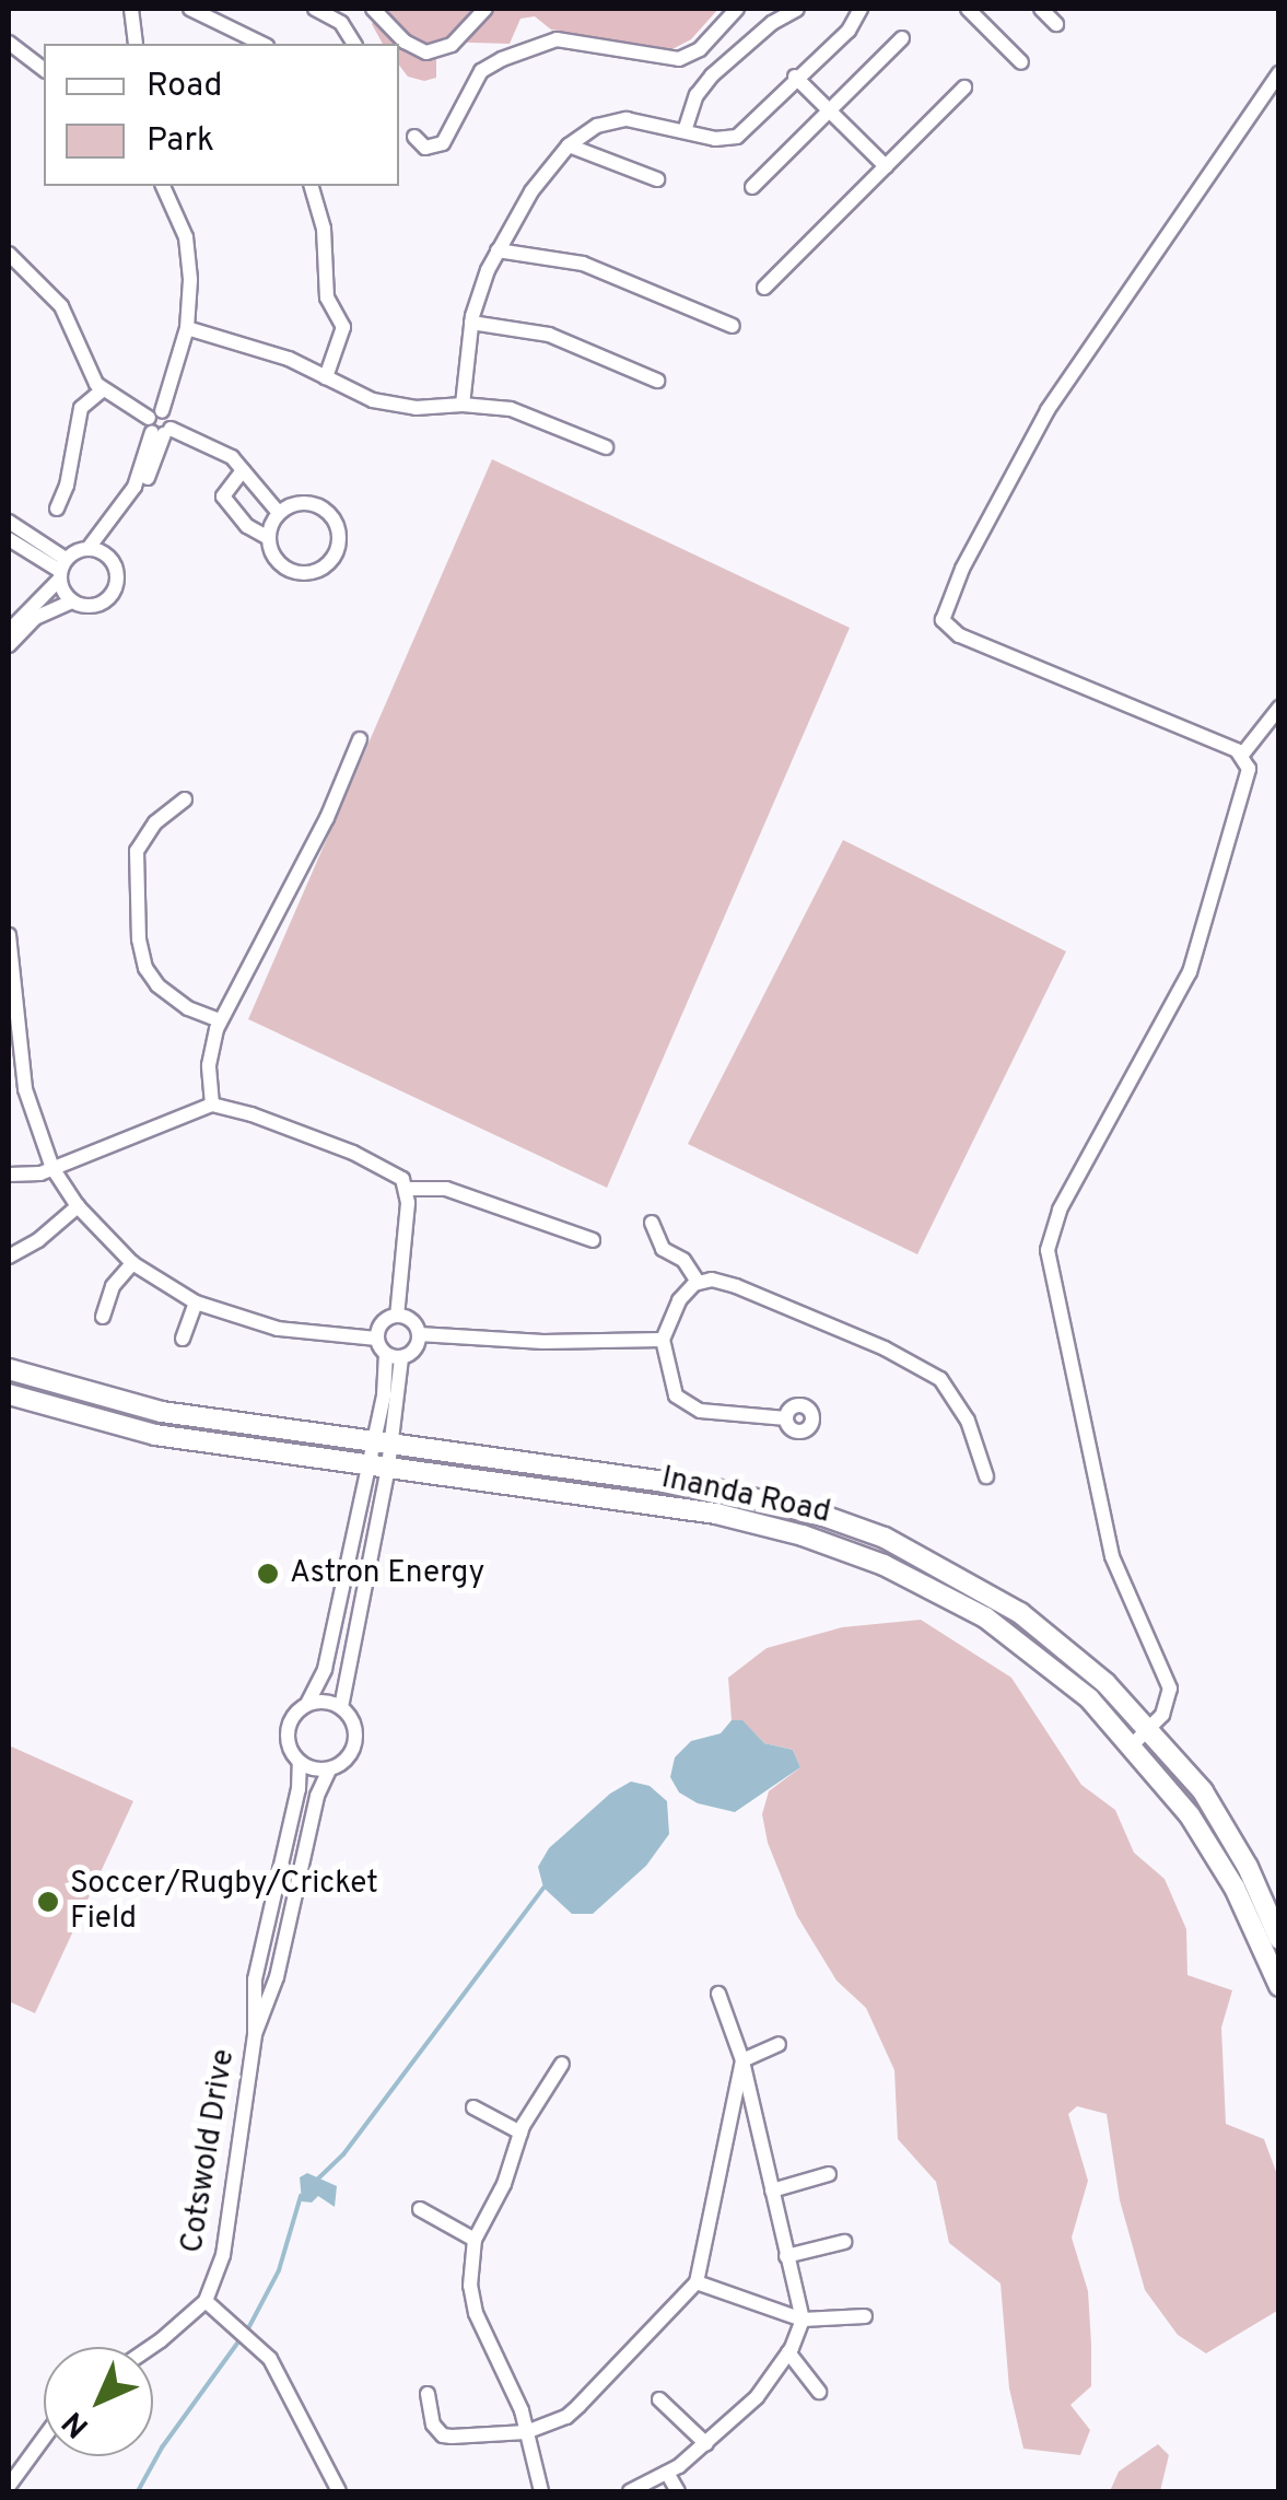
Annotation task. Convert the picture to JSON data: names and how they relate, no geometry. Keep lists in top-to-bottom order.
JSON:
{
  "streets": {
    "main road": ["Inanda Road"],
    "street": ["Cotswold Drive"]
  },
  "places": ["Astron Energy", "Soccer/Rugby/Cricket Field"],
  "legend": ["Road", "Park"],
  "north": "bottom left"
}
